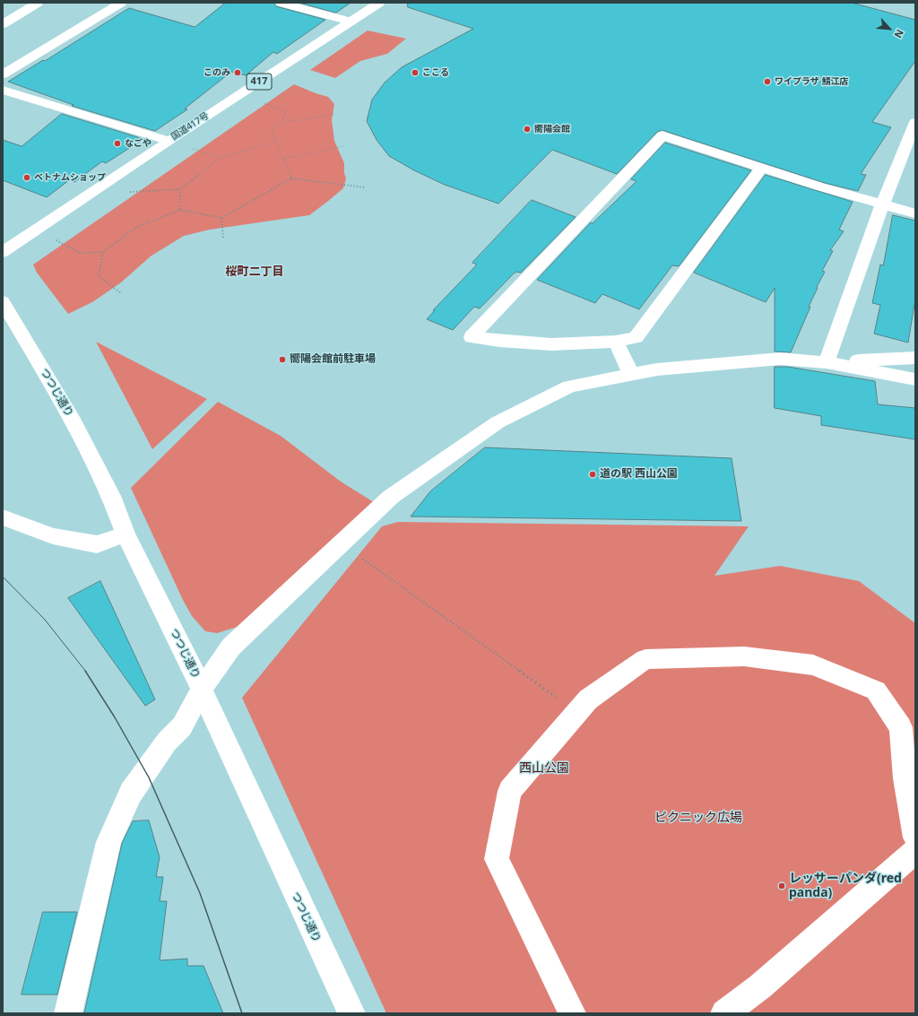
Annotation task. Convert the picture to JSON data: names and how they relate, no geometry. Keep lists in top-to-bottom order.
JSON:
{
  "streets": {
    "main road": ["417", "国道417号", "つつじ通り"]
  },
  "districts": ["桜町二丁目"],
  "parks": ["西山公園", "ピクニック広場"],
  "places": [
    "このみ",
    "ここる",
    "ワイプラザ 鯖江店",
    "嚮陽会館",
    "なごや",
    "ベトナムショップ",
    "嚮陽会館前駐車場",
    "道の駅 西山公園",
    "レッサーパンダ(red panda)"
  ],
  "north": "bottom right"
}
